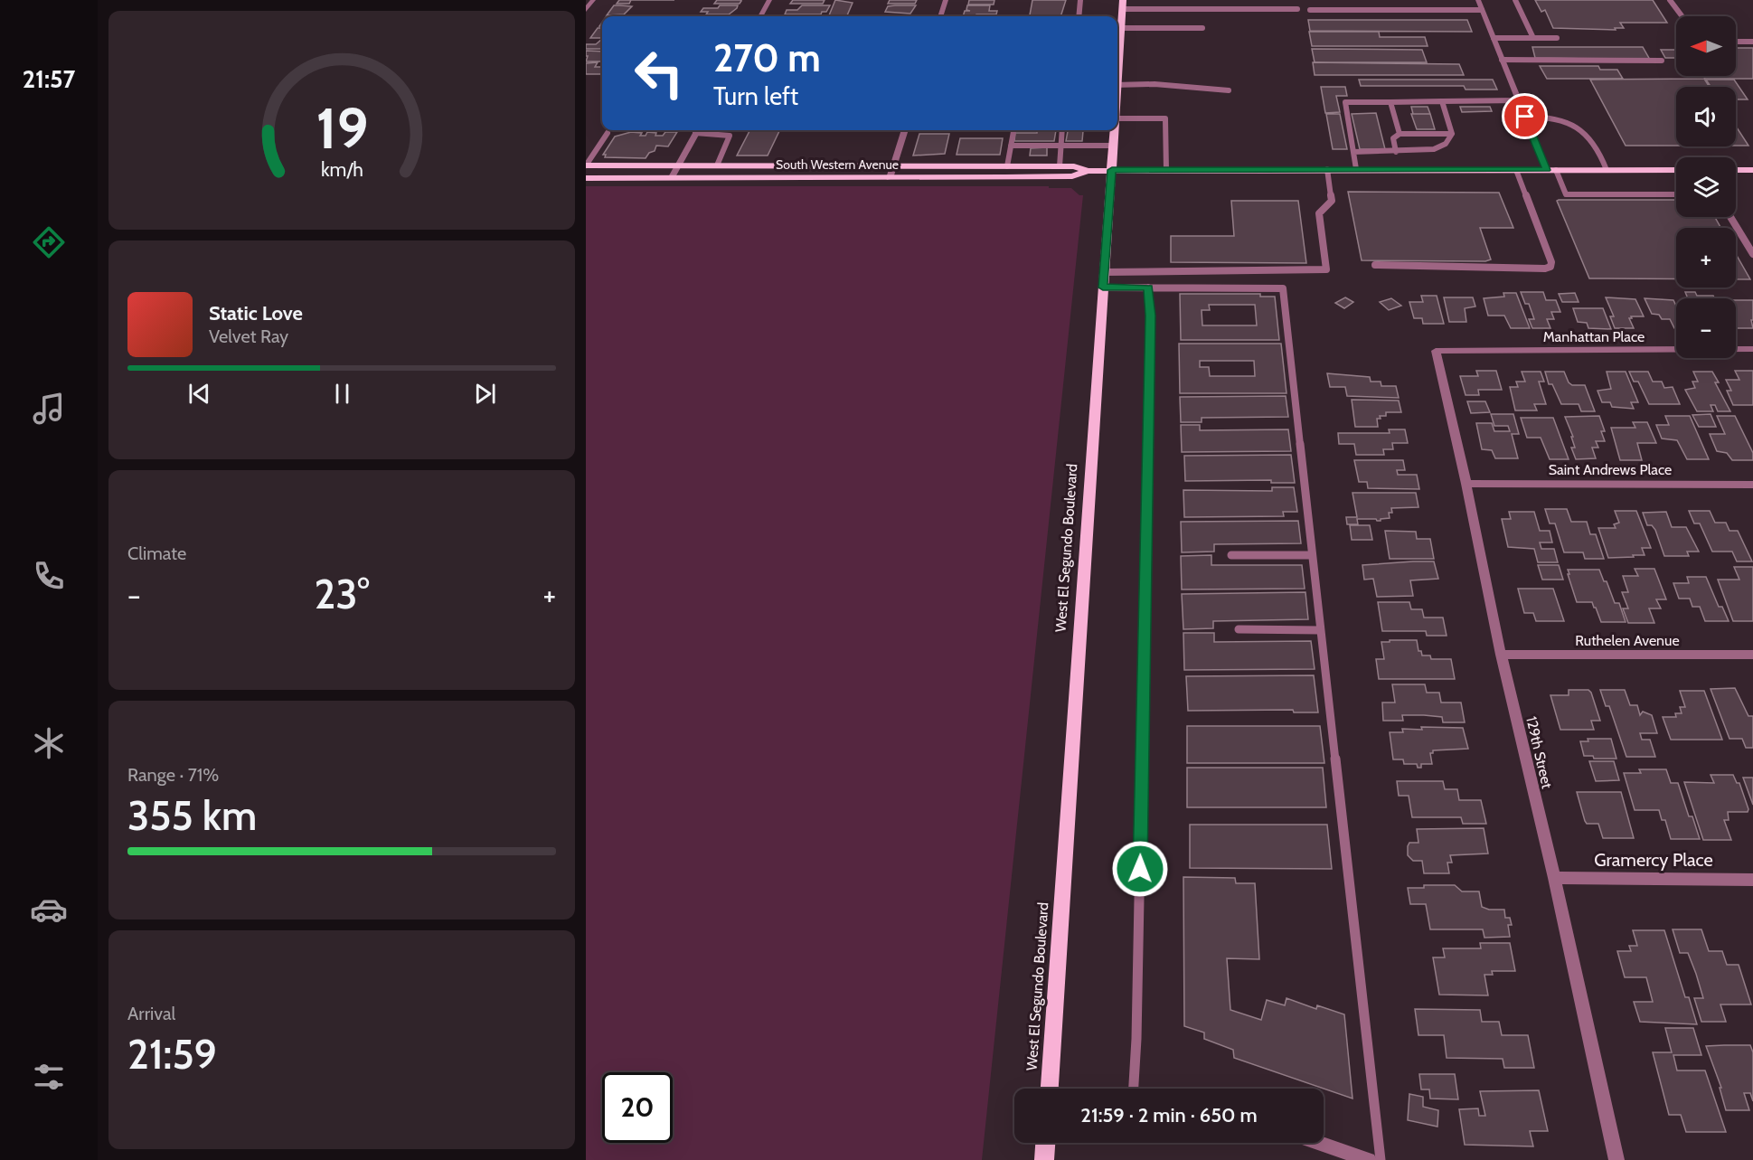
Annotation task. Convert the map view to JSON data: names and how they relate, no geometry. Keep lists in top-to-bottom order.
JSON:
{
  "streets": {
    "main road": ["South Western Avenue", "West El Segundo Boulevard"],
    "street": [
      "Manhattan Place",
      "Saint Andrews Place",
      "Ruthelen Avenue",
      "129th Street",
      "Gramercy Place"
    ]
  },
  "crossings": [
    ["South Western Avenue", "West El Segundo Boulevard"],
    ["Manhattan Place", "129th Street"],
    ["Saint Andrews Place", "129th Street"],
    ["Ruthelen Avenue", "129th Street"],
    ["129th Street", "Gramercy Place"]
  ],
  "north": "left",
  "page": {
    "tabs": "21:57",
    "map_buttons": ["+", "−"],
    "turn": ["270 m", "Turn left"],
    "song": ["Static Love", "Velvet Ray"],
    "tile": [
      "Climate",
      ["Range · 71%", "355 km"],
      ["Arrival", "21:59"]
    ],
    "heat": ["−", "23°", "+"],
    "limit": "20",
    "trip": "21:59 · 2 min · 650 m",
    "gauge": ["19", "km/h"]
  }
}
